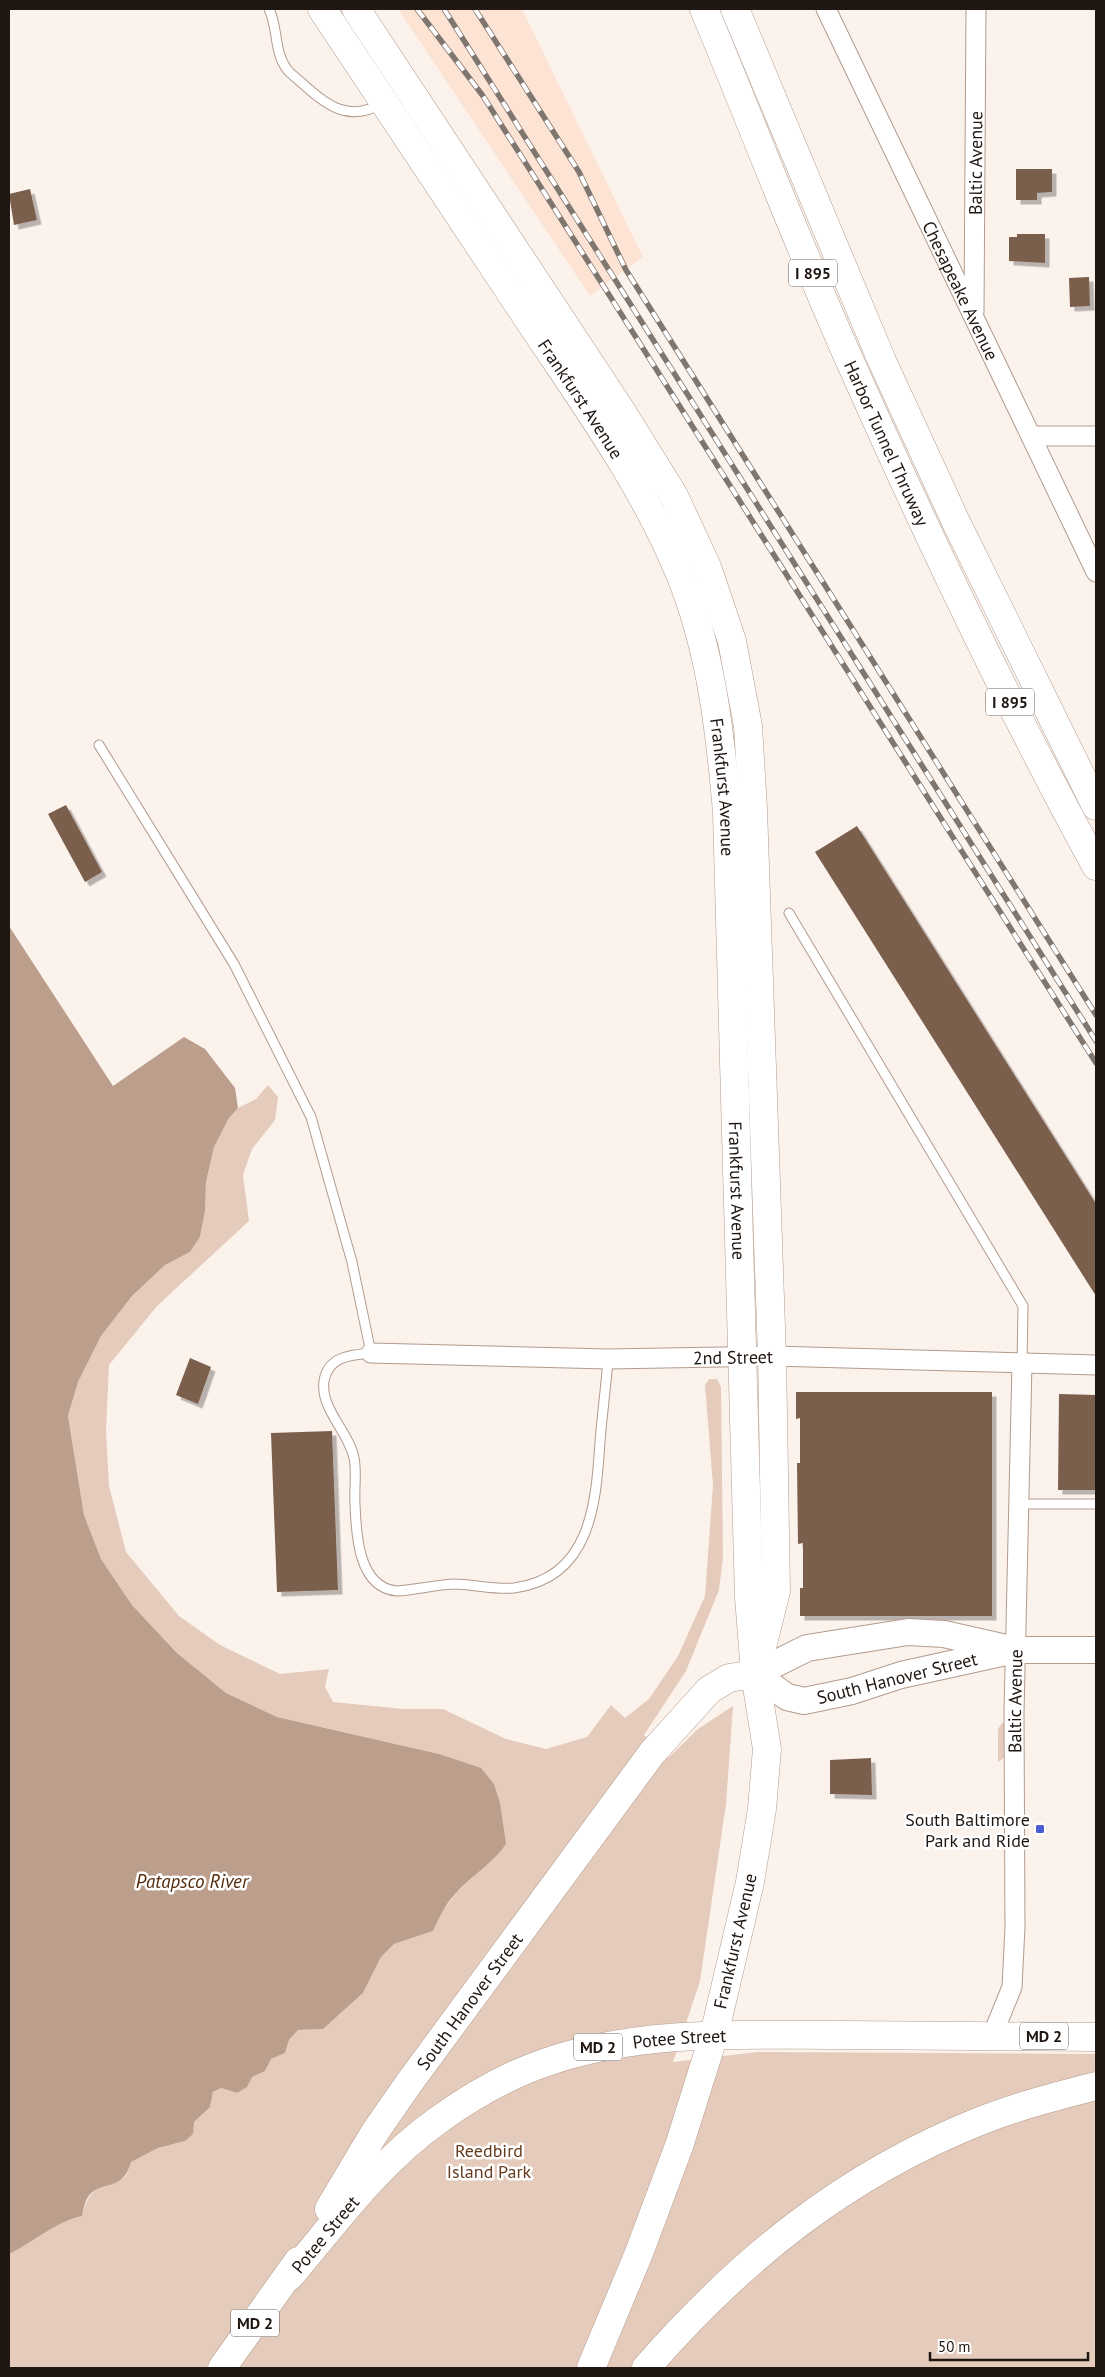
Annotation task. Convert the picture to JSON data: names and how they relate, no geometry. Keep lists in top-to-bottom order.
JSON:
{
  "streets": {
    "main road": [
      "I 895",
      "Frankfurst Avenue",
      "Harbor Tunnel Thruway",
      "South Hanover Street",
      "MD 2",
      "Potee Street"
    ],
    "street": ["Baltic Avenue", "Chesapeake Avenue", "2nd Street"]
  },
  "crossings": [
    ["Baltic Avenue", "Chesapeake Avenue"],
    ["Baltic Avenue", "2nd Street"],
    ["Baltic Avenue", "South Hanover Street"],
    ["Baltic Avenue", "Potee Street"],
    ["Frankfurst Avenue", "2nd Street"],
    ["Frankfurst Avenue", "South Hanover Street"],
    ["Frankfurst Avenue", "Potee Street"],
    ["South Hanover Street", "Potee Street"]
  ],
  "water": ["Patapsco River"],
  "parks": ["Reedbird Island Park"],
  "places": {
    "transit": ["South Baltimore Park and Ride"]
  },
  "scale_bar": "50 m"
}
